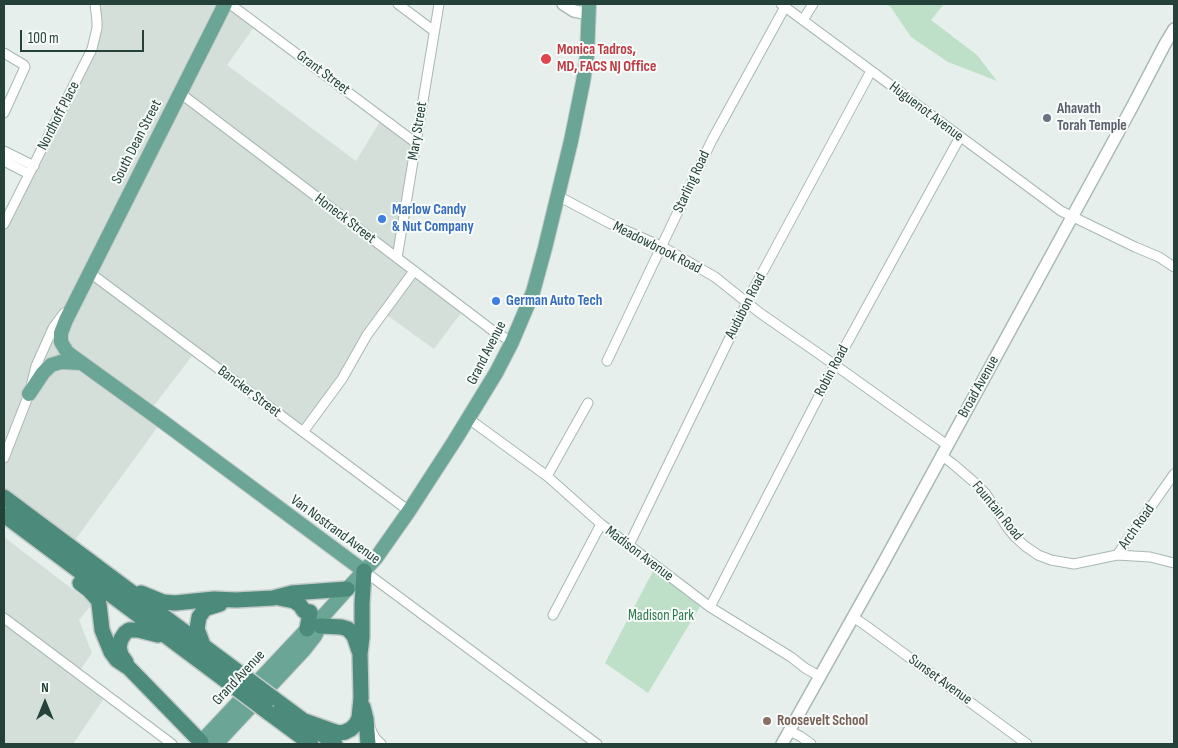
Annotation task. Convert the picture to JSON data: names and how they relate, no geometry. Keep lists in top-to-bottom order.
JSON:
{
  "streets": {
    "main road": ["South Dean Street", "Grand Avenue", "Van Nostrand Avenue"],
    "street": [
      "Grant Street",
      "Huguenot Avenue",
      "Nordhoff Place",
      "Mary Street",
      "Starling Road",
      "Honeck Street",
      "Meadowbrook Road",
      "Audubon Road",
      "Robin Road",
      "Broad Avenue",
      "Bancker Street",
      "Fountain Road",
      "Arch Road",
      "Madison Avenue",
      "Sunset Avenue"
    ]
  },
  "crossings": [
    ["Grant Street", "Mary Street"],
    ["Huguenot Avenue", "Starling Road"],
    ["Huguenot Avenue", "Audubon Road"],
    ["Huguenot Avenue", "Robin Road"],
    ["Huguenot Avenue", "Broad Avenue"],
    ["Mary Street", "Honeck Street"],
    ["South Dean Street", "Honeck Street"],
    ["South Dean Street", "Bancker Street"],
    ["South Dean Street", "Van Nostrand Avenue"],
    ["Starling Road", "Meadowbrook Road"],
    ["Honeck Street", "Grand Avenue"],
    ["Meadowbrook Road", "Audubon Road"],
    ["Meadowbrook Road", "Grand Avenue"],
    ["Meadowbrook Road", "Robin Road"],
    ["Meadowbrook Road", "Broad Avenue"],
    ["Meadowbrook Road", "Fountain Road"],
    ["Audubon Road", "Madison Avenue"],
    ["Grand Avenue", "Bancker Street"],
    ["Grand Avenue", "Van Nostrand Avenue"],
    ["Grand Avenue", "Madison Avenue"],
    ["Robin Road", "Madison Avenue"],
    ["Broad Avenue", "Fountain Road"],
    ["Broad Avenue", "Madison Avenue"],
    ["Broad Avenue", "Sunset Avenue"],
    ["Fountain Road", "Arch Road"]
  ],
  "parks": ["Madison Park"],
  "places": [
    "Monica Tadros, MD, FACS NJ Office",
    "Ahavath Torah Temple",
    "Marlow Candy & Nut Company",
    "German Auto Tech",
    "Roosevelt School"
  ],
  "scale_bar": "100 m",
  "north": "top"
}
